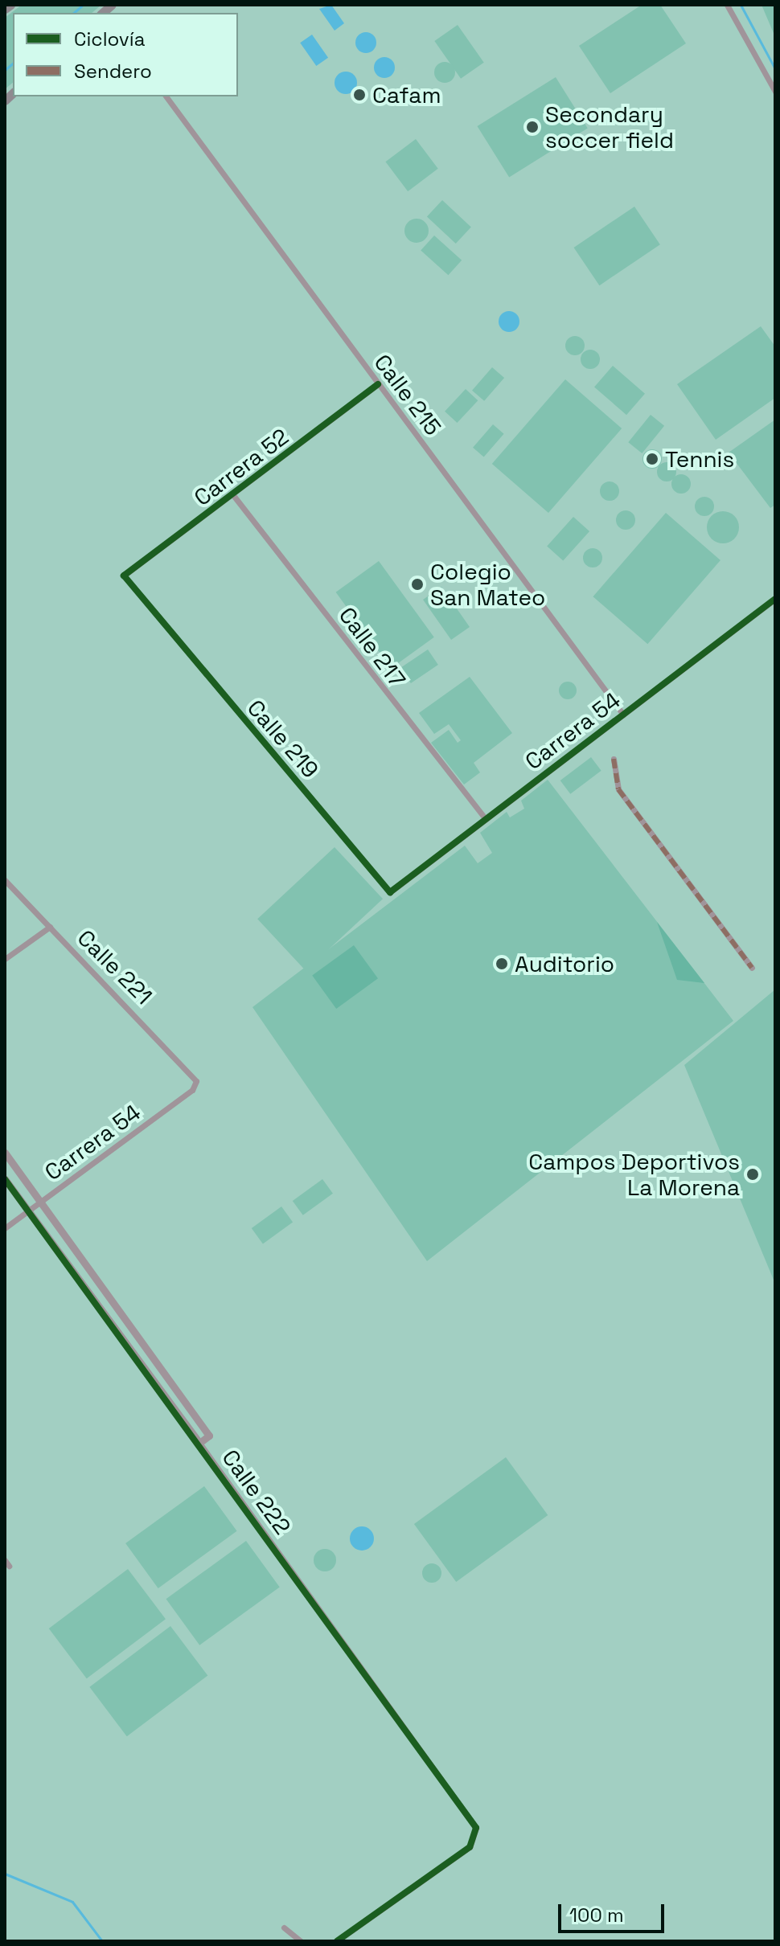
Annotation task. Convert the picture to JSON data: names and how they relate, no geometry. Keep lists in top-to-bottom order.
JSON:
{
  "streets": {
    "street": [
      "Calle 215",
      "Carrera 52",
      "Calle 217",
      "Carrera 54",
      "Calle 219",
      "Calle 221",
      "Calle 222"
    ]
  },
  "crossings": [
    ["Calle 215", "Carrera 52"],
    ["Calle 215", "Carrera 54"],
    ["Carrera 52", "Calle 217"],
    ["Carrera 52", "Calle 219"],
    ["Calle 217", "Carrera 54"],
    ["Carrera 54", "Calle 219"],
    ["Carrera 54", "Calle 221"],
    ["Carrera 54", "Calle 222"]
  ],
  "places": [
    "Cafam",
    "Secondary soccer field",
    "Tennis",
    "Colegio San Mateo",
    "Auditorio",
    "Campos Deportivos La Morena"
  ],
  "legend": ["Ciclovía", "Sendero"],
  "scale_bar": "100 m"
}
